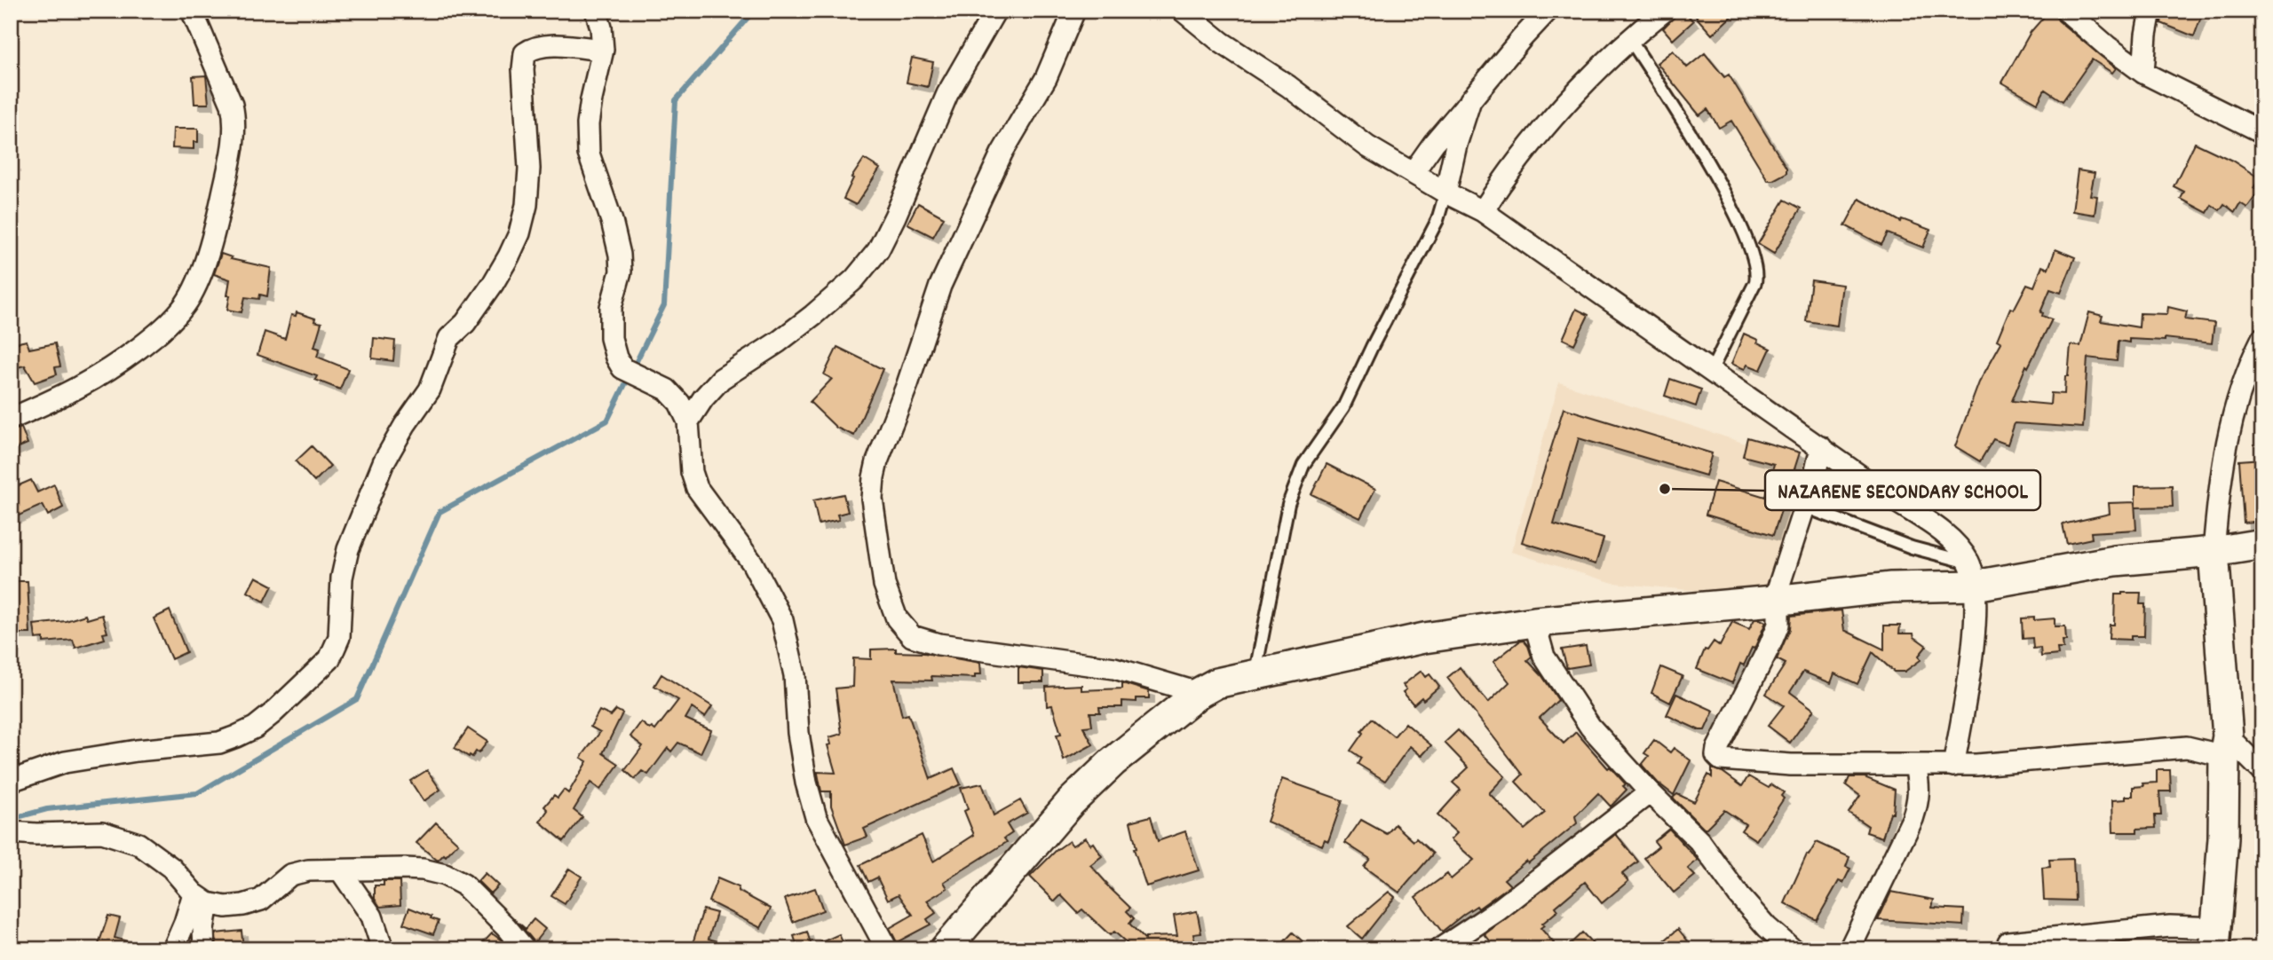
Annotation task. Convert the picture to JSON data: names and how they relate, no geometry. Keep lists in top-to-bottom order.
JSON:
{
  "places": ["NAZARENE SECONDARY SCHOOL"]
}
